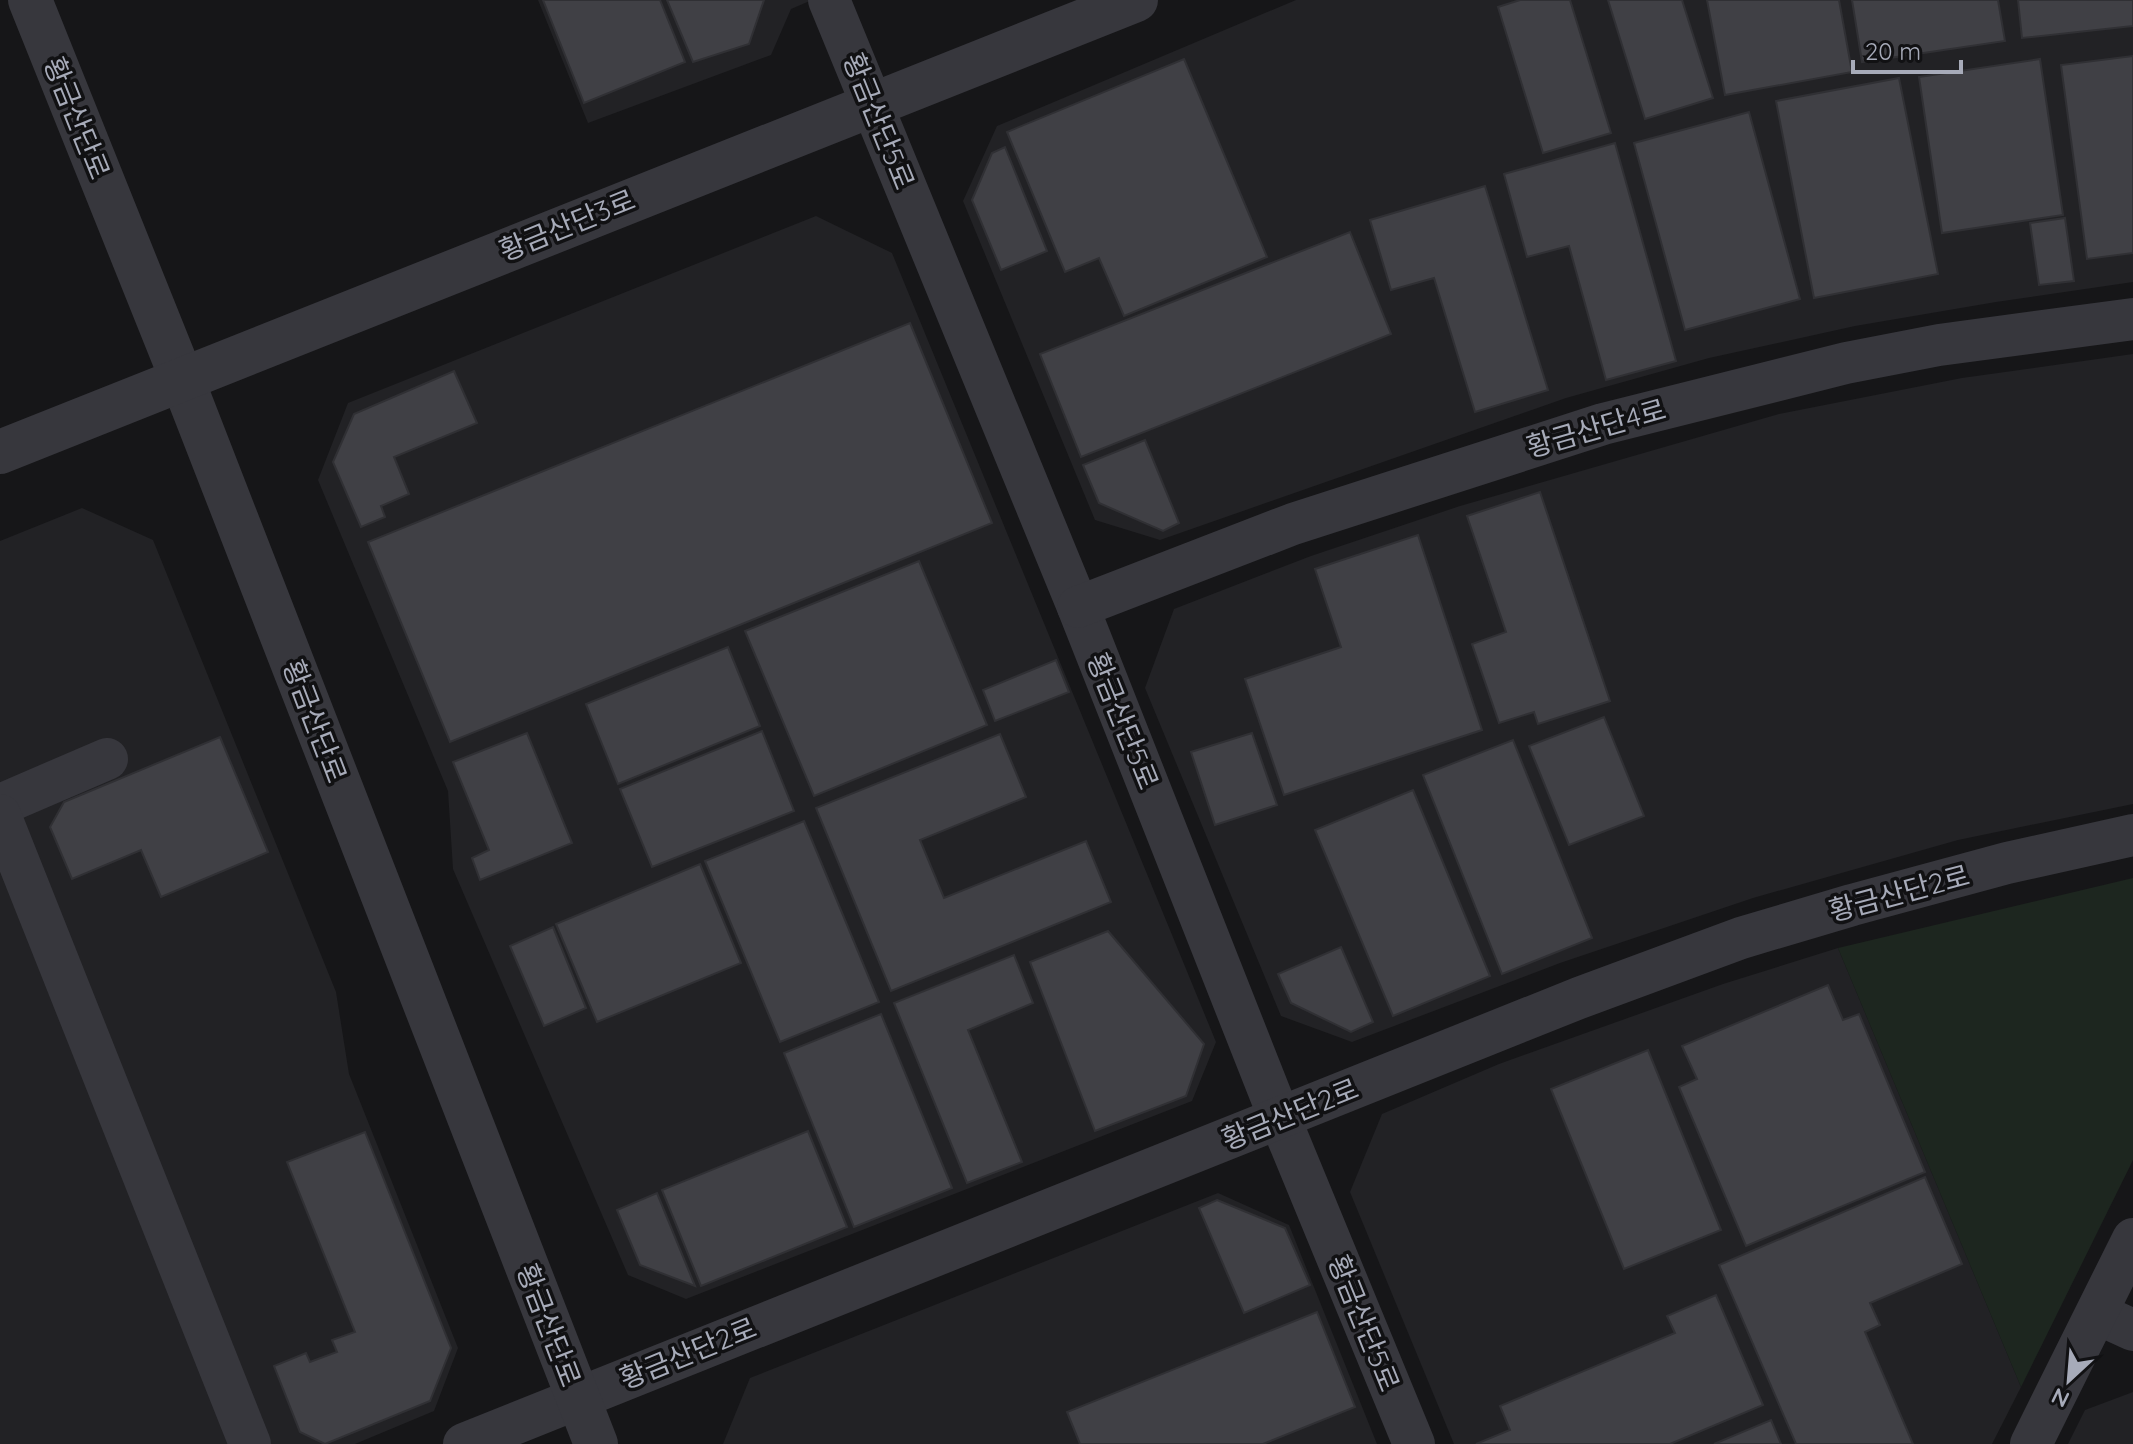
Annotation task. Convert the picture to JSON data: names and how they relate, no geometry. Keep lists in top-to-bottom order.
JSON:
{
  "streets": {
    "street": [
      "황금산단로",
      "황금산단5로",
      "황금산단3로",
      "황금산단4로",
      "황금산단2로"
    ]
  },
  "crossings": [
    ["황금산단로", "황금산단3로"],
    ["황금산단로", "황금산단2로"],
    ["황금산단5로", "황금산단3로"],
    ["황금산단5로", "황금산단4로"],
    ["황금산단5로", "황금산단2로"]
  ],
  "scale_bar": "20 m",
  "north": "bottom left"
}
